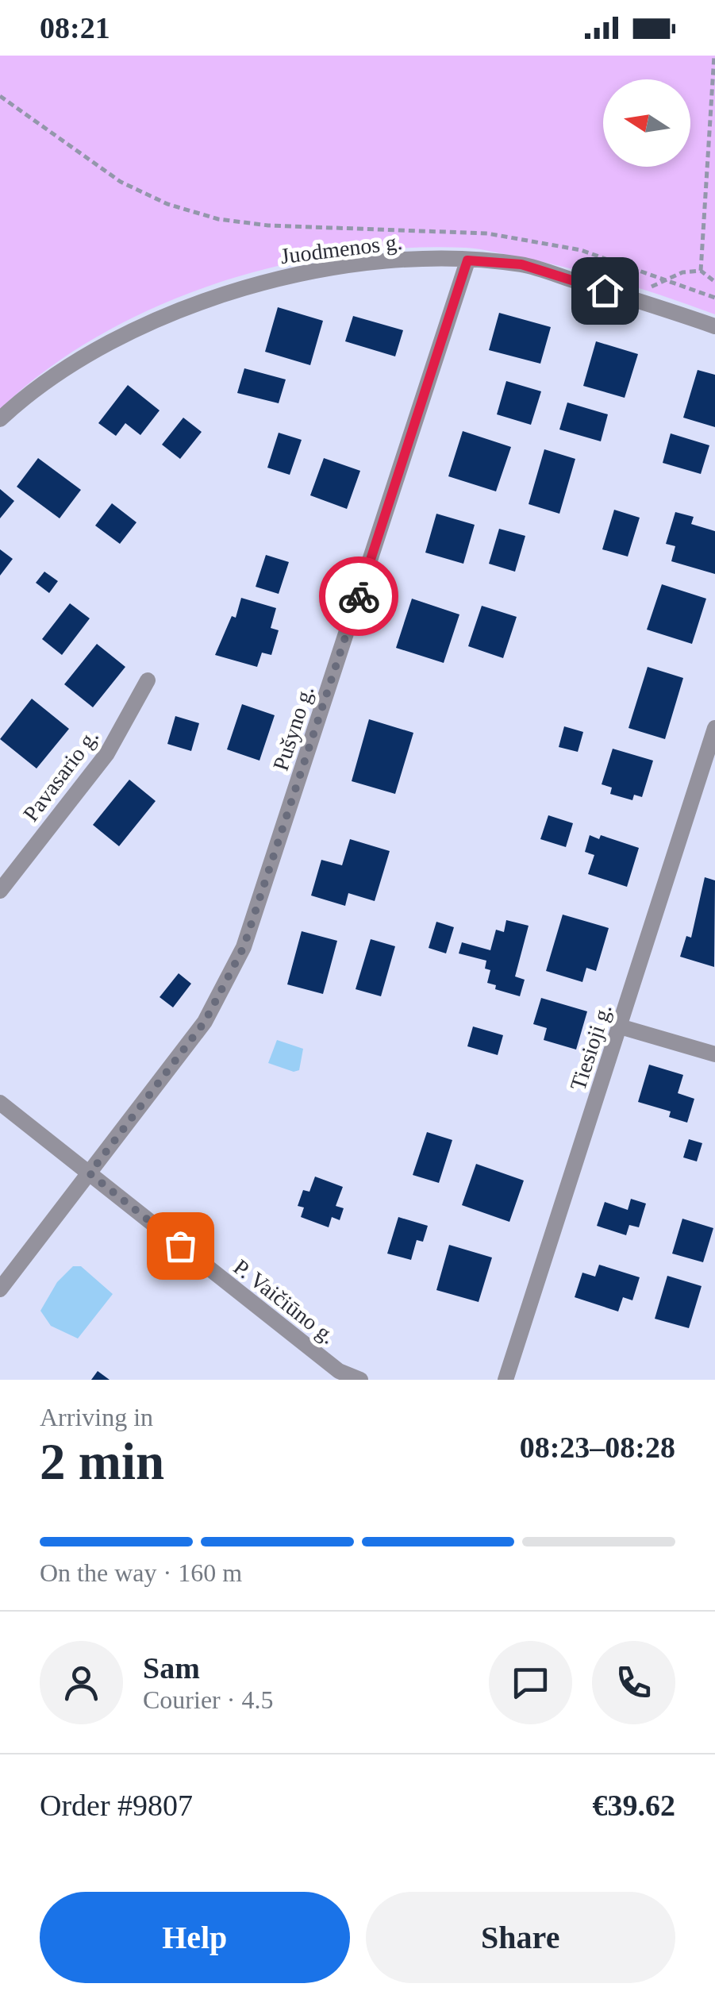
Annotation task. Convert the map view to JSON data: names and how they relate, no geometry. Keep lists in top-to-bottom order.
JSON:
{
  "streets": {
    "street": [
      "Juodmenos g.",
      "Pušyno g.",
      "Pavasario g.",
      "Tiesioji g.",
      "P. Vaičiūno g."
    ]
  },
  "crossings": [
    ["Juodmenos g.", "Pušyno g."],
    ["Pušyno g.", "P. Vaičiūno g."]
  ],
  "north": "left",
  "page": {
    "status": "08:21",
    "heading": ["2 min", "Arriving in", "08:23–08:28"],
    "panel": [
      "Sam",
      "Courier · 4.5",
      "Order #9807",
      "€39.62"
    ],
    "bar": "On the way · 160 m",
    "buttons": ["Help", "Share"]
  }
}
